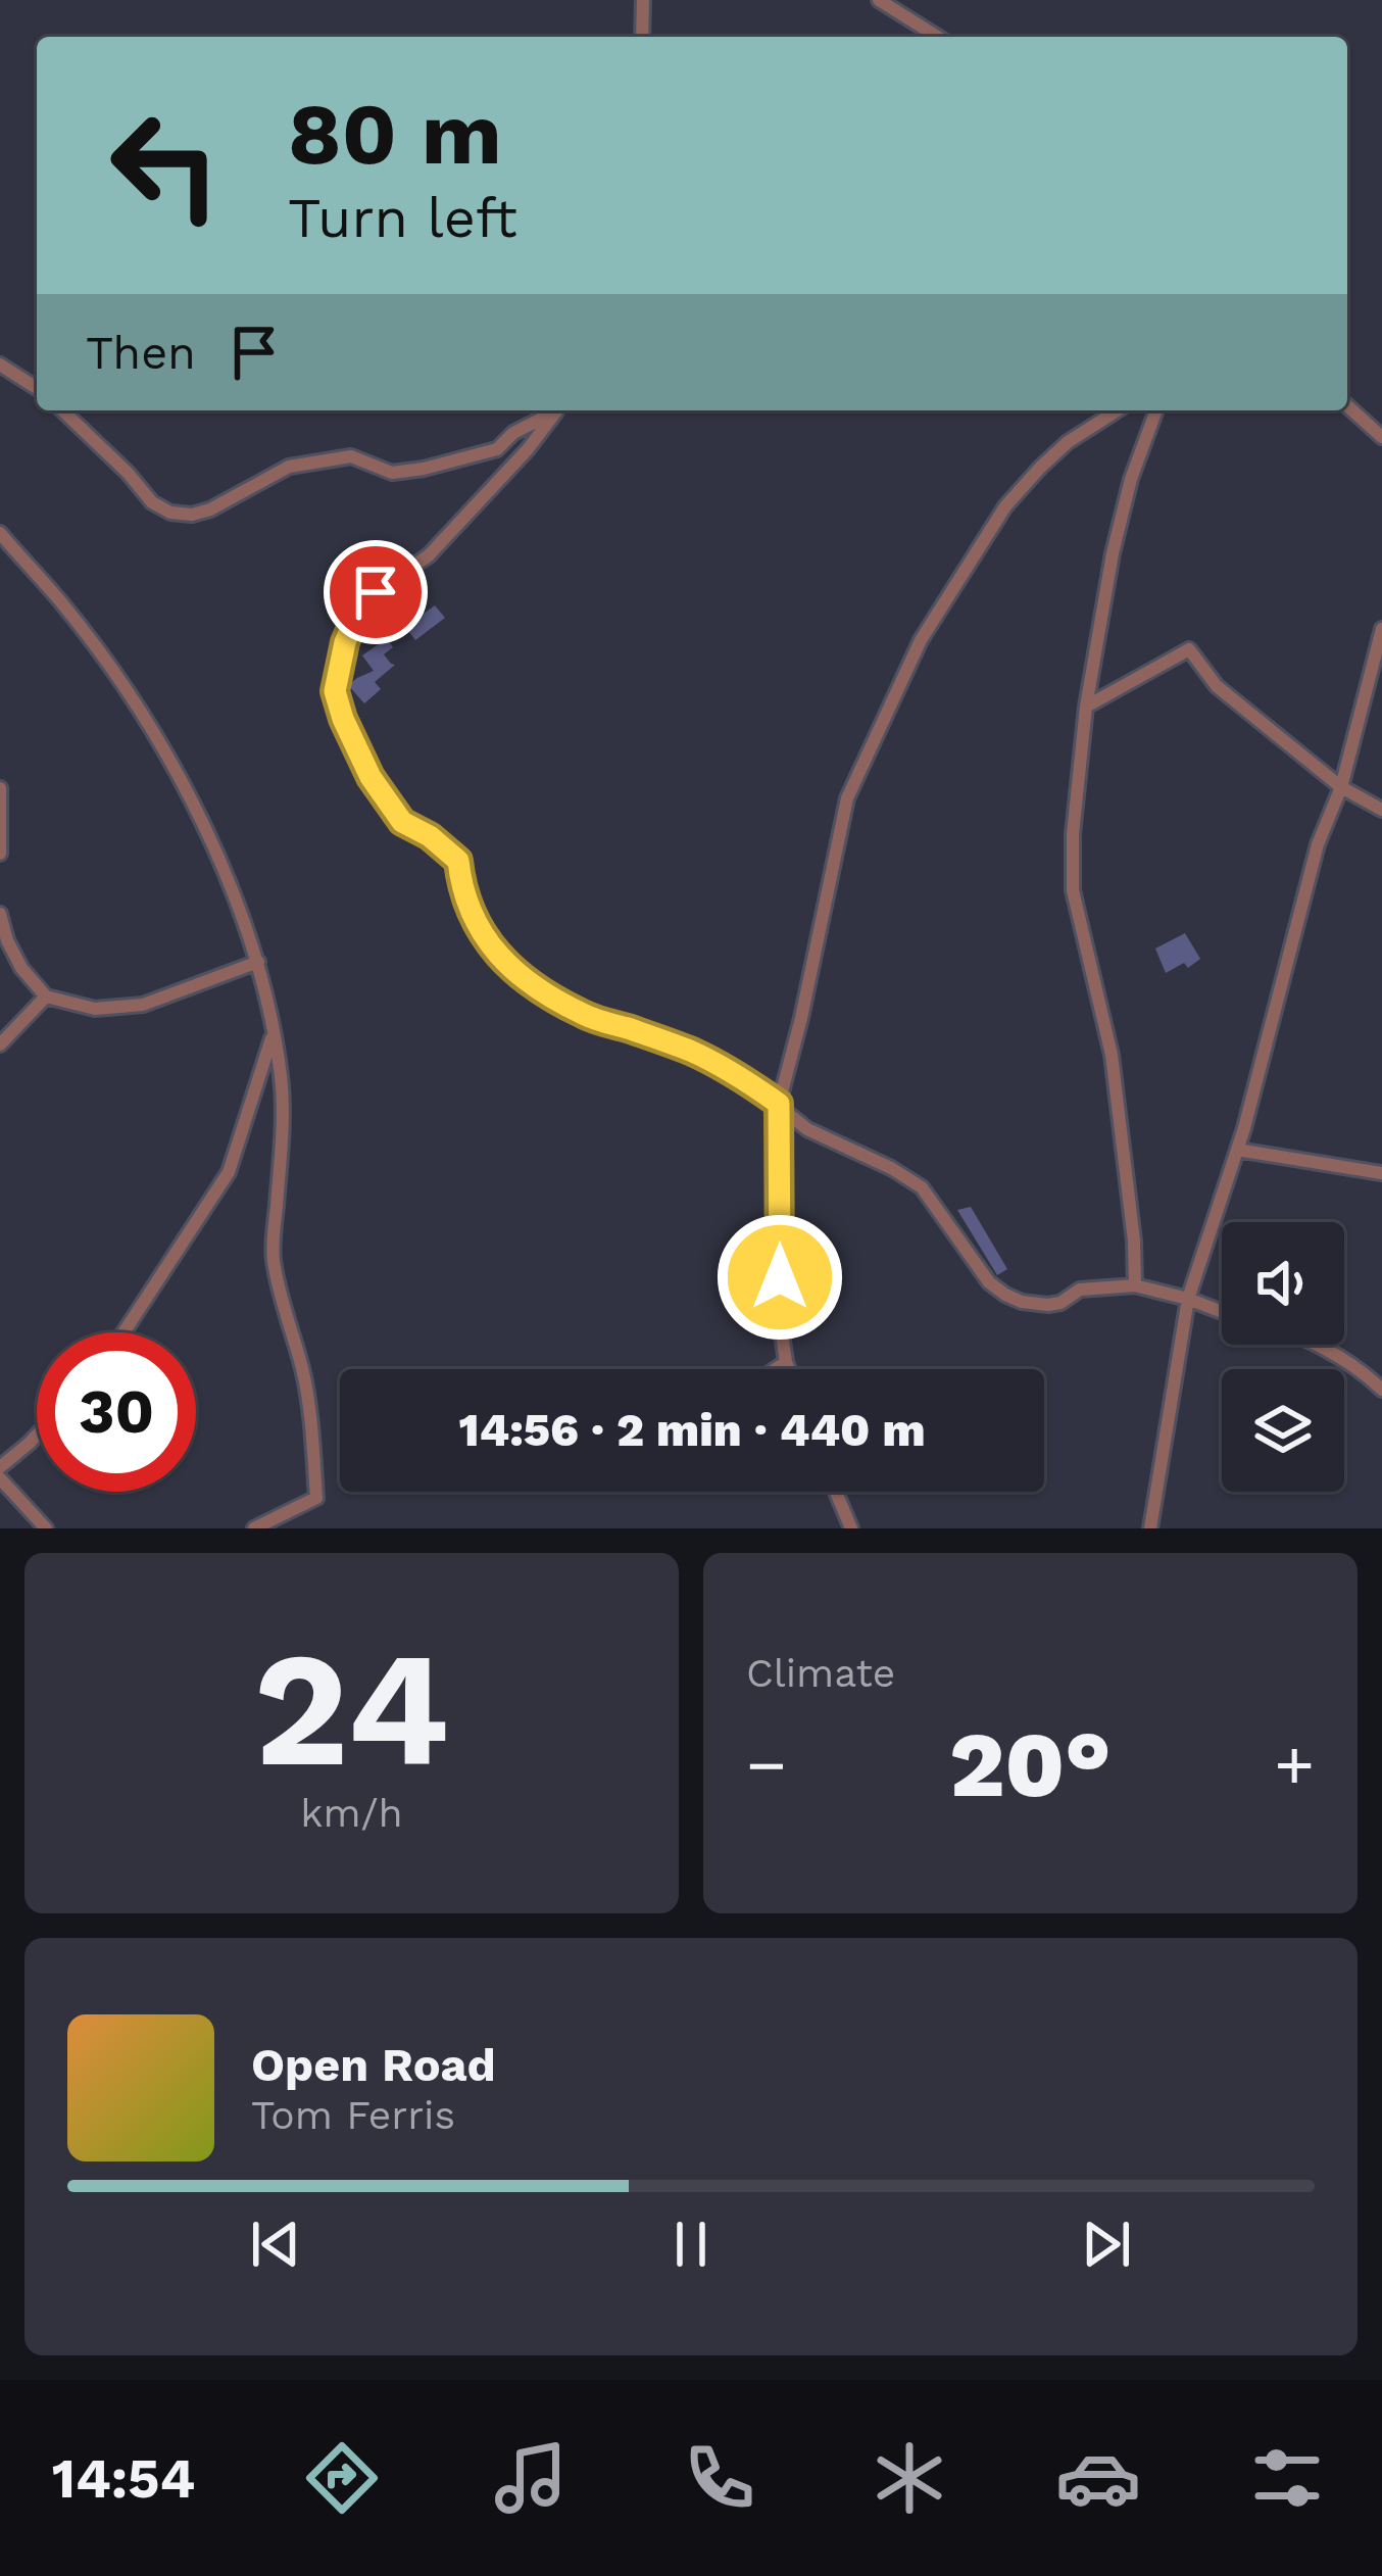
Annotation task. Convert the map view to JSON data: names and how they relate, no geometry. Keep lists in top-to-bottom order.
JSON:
{
  "page": {
    "turn": ["80 m", "Turn left"],
    "then": "Then",
    "limit": "30",
    "trip": "14:56 · 2 min · 440 m",
    "tile": [
      ["24", "km/h"],
      "Climate"
    ],
    "heat": ["−", "20°", "+"],
    "song": ["Open Road", "Tom Ferris"],
    "tabs": "14:54"
  }
}
